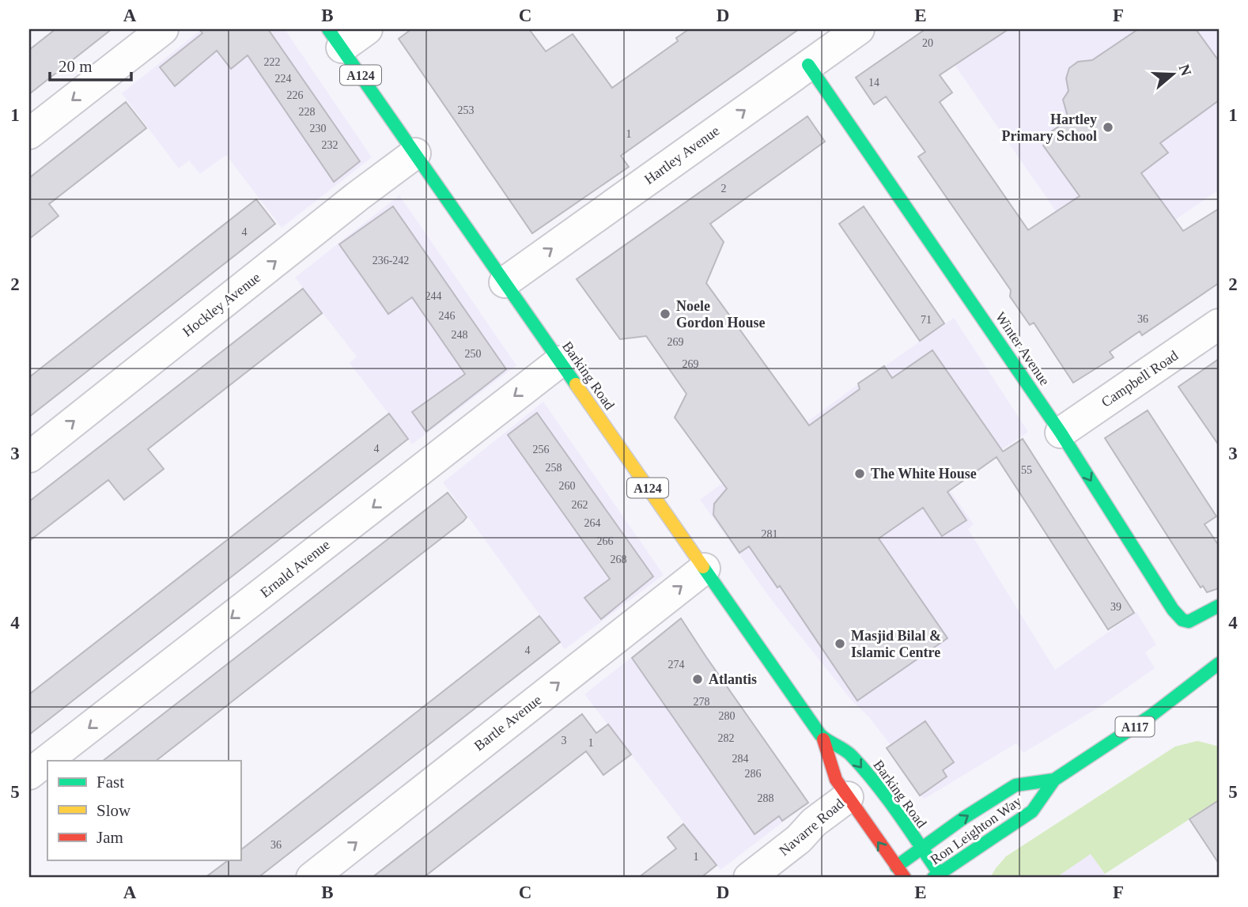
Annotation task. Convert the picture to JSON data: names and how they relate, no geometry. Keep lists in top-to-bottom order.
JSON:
{
  "streets": {
    "main road": [
      "A124",
      "Winter Avenue",
      "Barking Road",
      "A117",
      "Ron Leighton Way"
    ],
    "street": [
      "Hartley Avenue",
      "Hockley Avenue",
      "Campbell Road",
      "Ernald Avenue",
      "Bartle Avenue",
      "Navarre Road"
    ]
  },
  "crossings": [
    ["Hartley Avenue", "Winter Avenue"],
    ["Hartley Avenue", "Barking Road"],
    ["Hockley Avenue", "Barking Road"],
    ["Winter Avenue", "Campbell Road"],
    ["Barking Road", "Ernald Avenue"],
    ["Barking Road", "Bartle Avenue"],
    ["Barking Road", "Navarre Road"],
    ["Barking Road", "Ron Leighton Way"]
  ],
  "one_way": ["Hartley Avenue", "Ernald Avenue", "Bartle Avenue"],
  "places": [
    "Hartley Primary School",
    "Noele Gordon House",
    "The White House",
    "Masjid Bilal & Islamic Centre",
    "Atlantis"
  ],
  "house_numbers": [
    "20",
    "222",
    "224",
    "14",
    "226",
    "253",
    "228",
    "230",
    "1",
    "232",
    "2",
    "4",
    "236-242",
    "244",
    "246",
    "36",
    "71",
    "248",
    "269",
    "250",
    "269",
    "4",
    "256",
    "258",
    "55",
    "260",
    "262",
    "264",
    "281",
    "266",
    "268",
    "39",
    "4",
    "274",
    "278",
    "280",
    "282",
    "3",
    "1",
    "284",
    "286",
    "288",
    "36",
    "1"
  ],
  "legend": ["Fast", "Slow", "Jam"],
  "scale_bar": "20 m",
  "north": "right",
  "grid": {
    "columns": [
      "A",
      "B",
      "C",
      "D",
      "E",
      "F"
    ],
    "rows": [
      "1",
      "2",
      "3",
      "4",
      "5"
    ]
  }
}
